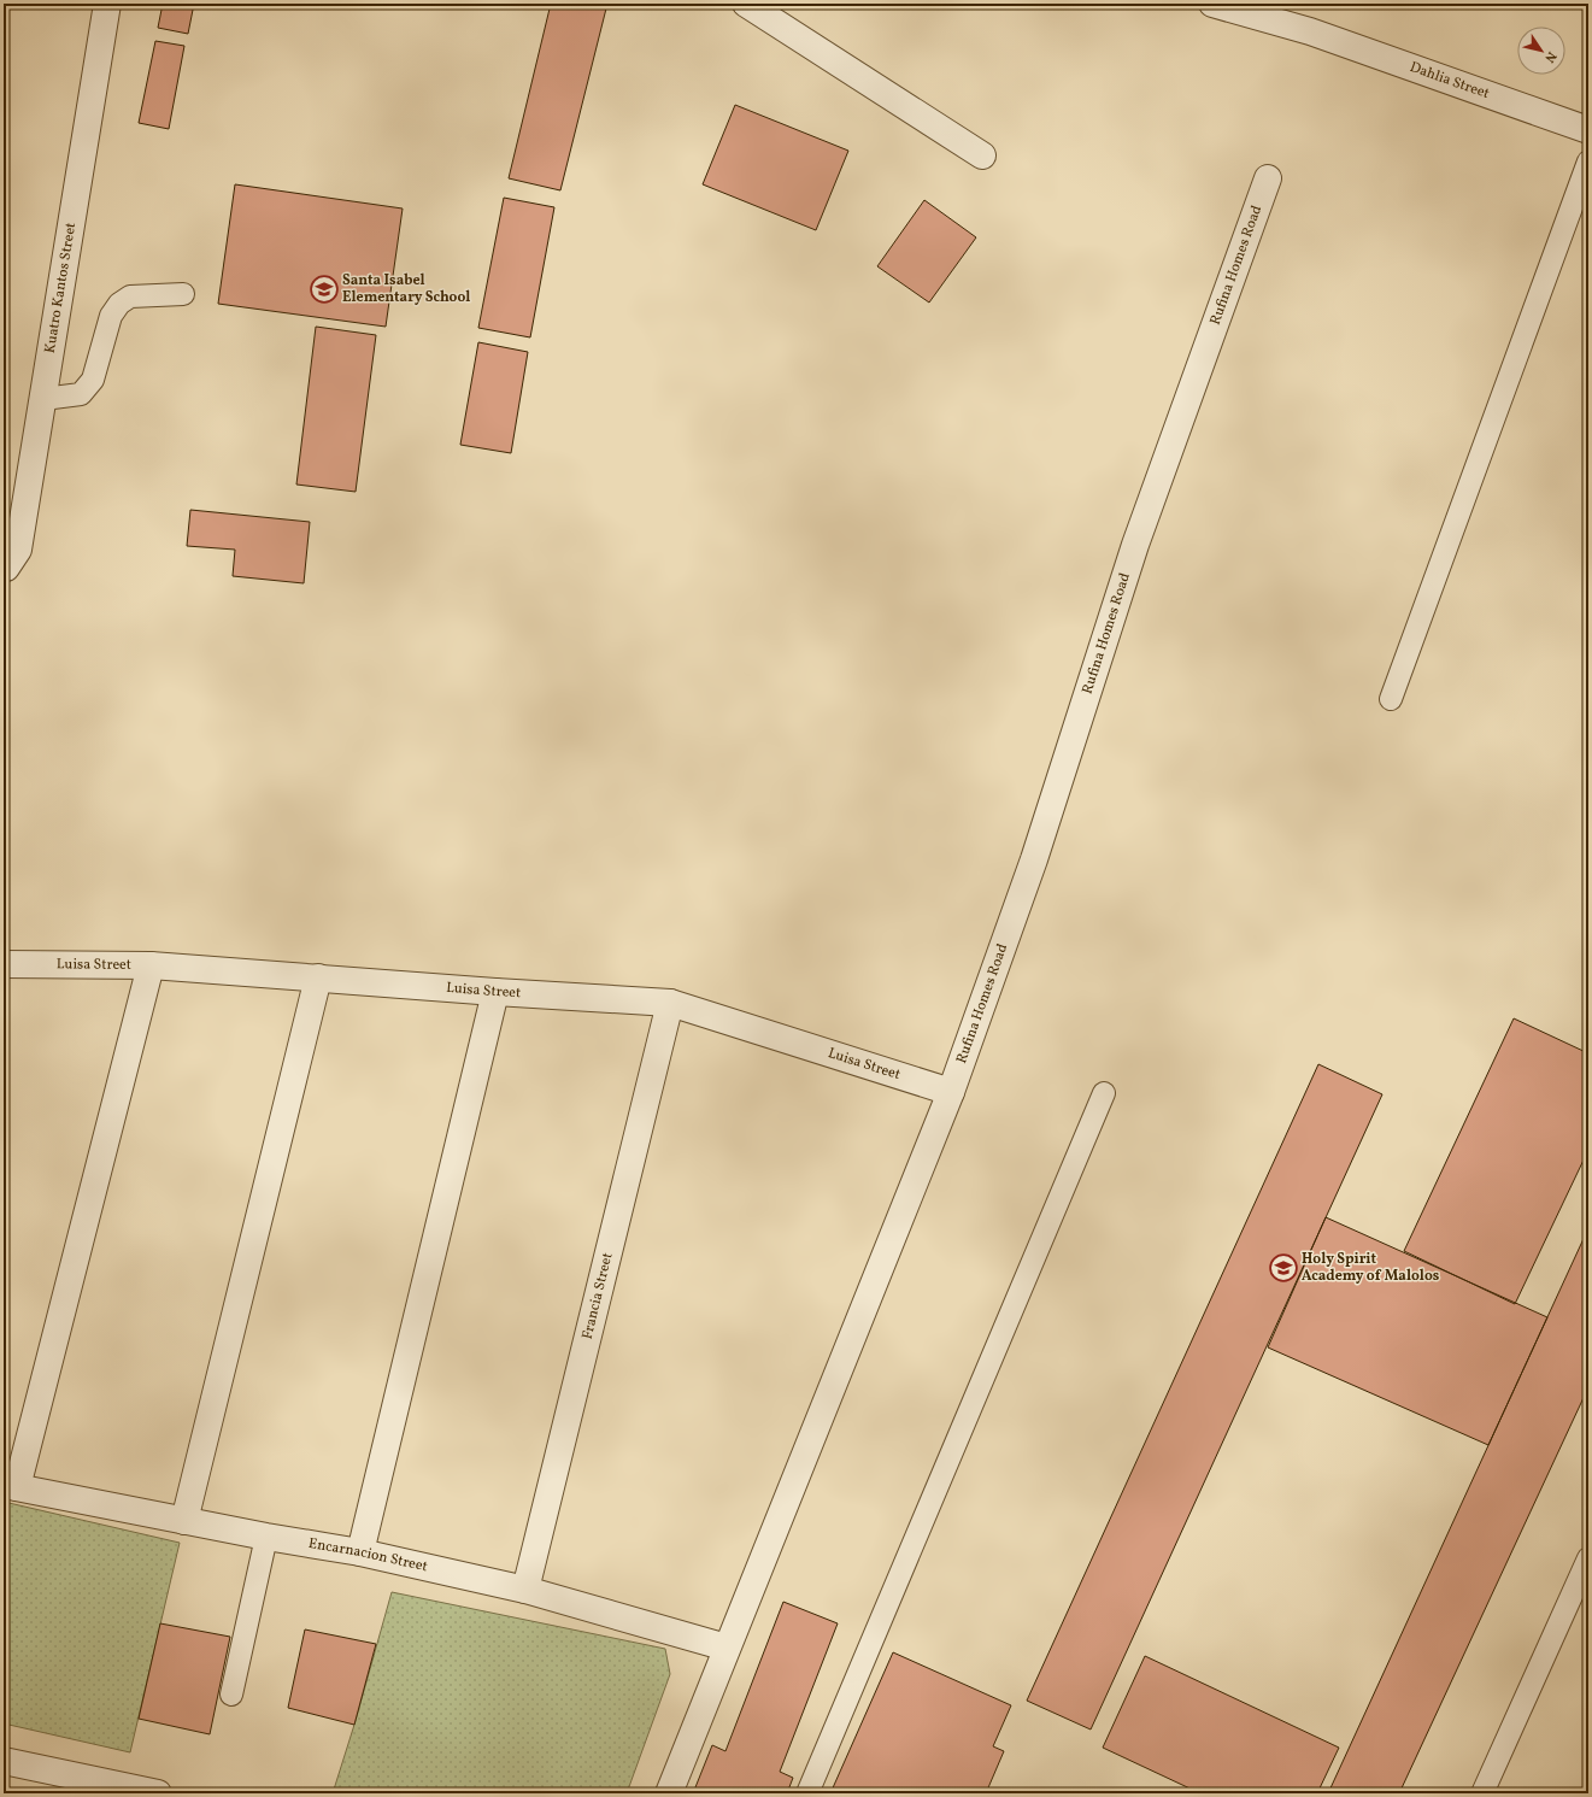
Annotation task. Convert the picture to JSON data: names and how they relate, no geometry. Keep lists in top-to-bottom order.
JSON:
{
  "streets": {
    "street": [
      "Dahlia Street",
      "Rufina Homes Road",
      "Kuatro Kantos Street",
      "Luisa Street",
      "Francia Street",
      "Encarnacion Street"
    ]
  },
  "crossings": [
    ["Rufina Homes Road", "Luisa Street"],
    ["Rufina Homes Road", "Encarnacion Street"],
    ["Luisa Street", "Francia Street"],
    ["Francia Street", "Encarnacion Street"]
  ],
  "places": {
    "school or university": ["Santa Isabel Elementary School", "Holy Spirit Academy of Malolos"]
  },
  "north": "bottom right"
}
